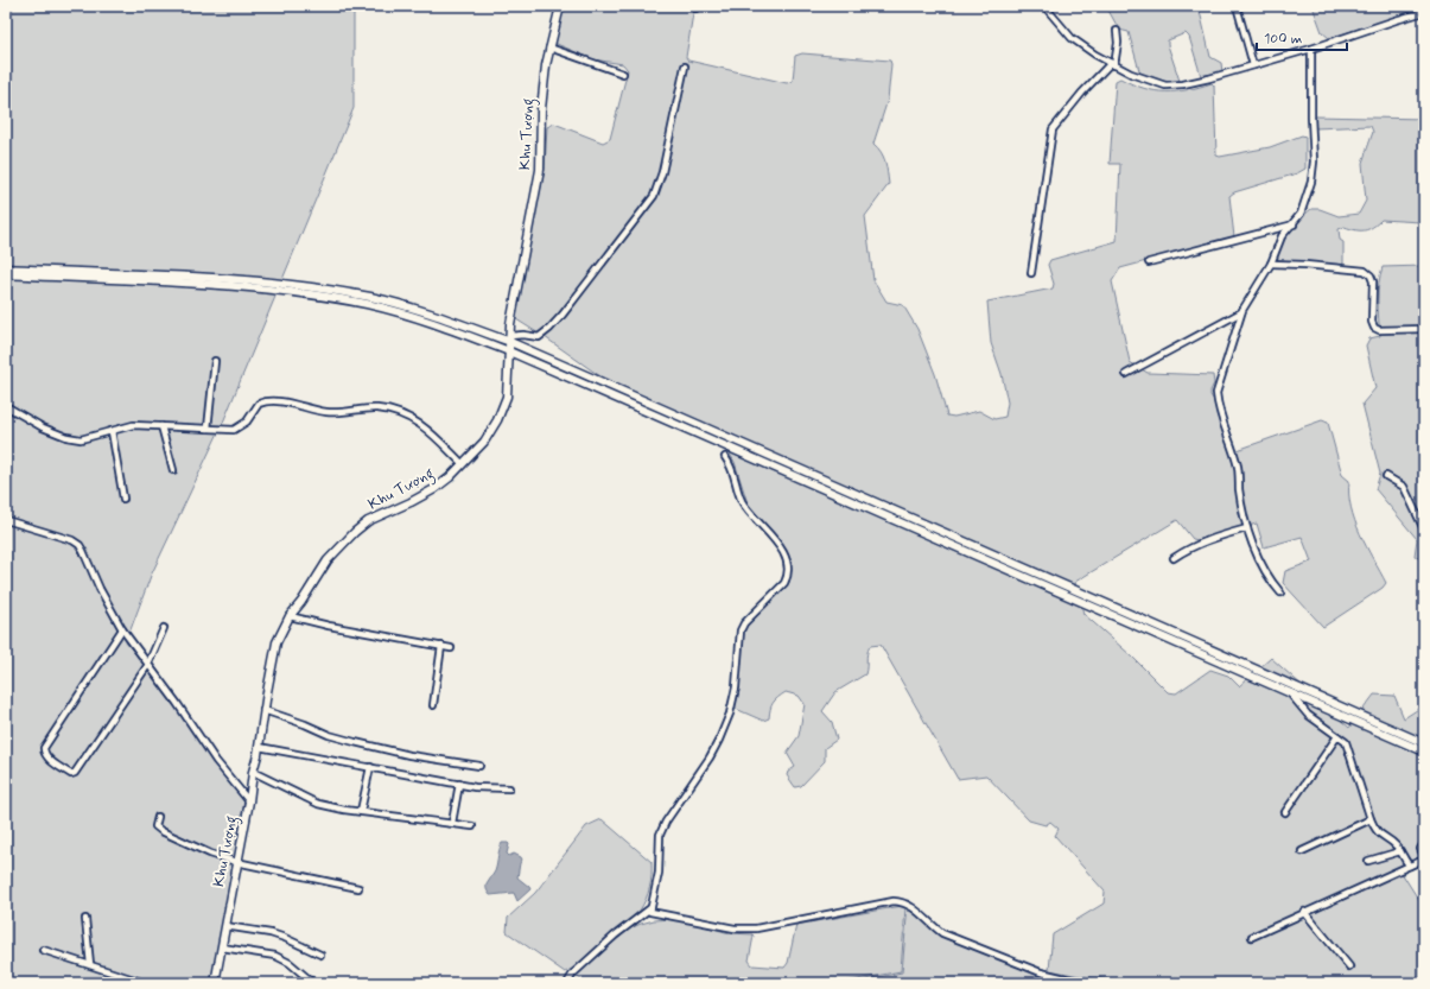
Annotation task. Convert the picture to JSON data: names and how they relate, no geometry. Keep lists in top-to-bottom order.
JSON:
{
  "streets": {
    "main road": ["Khu Tượng"]
  },
  "scale_bar": "100 m"
}
